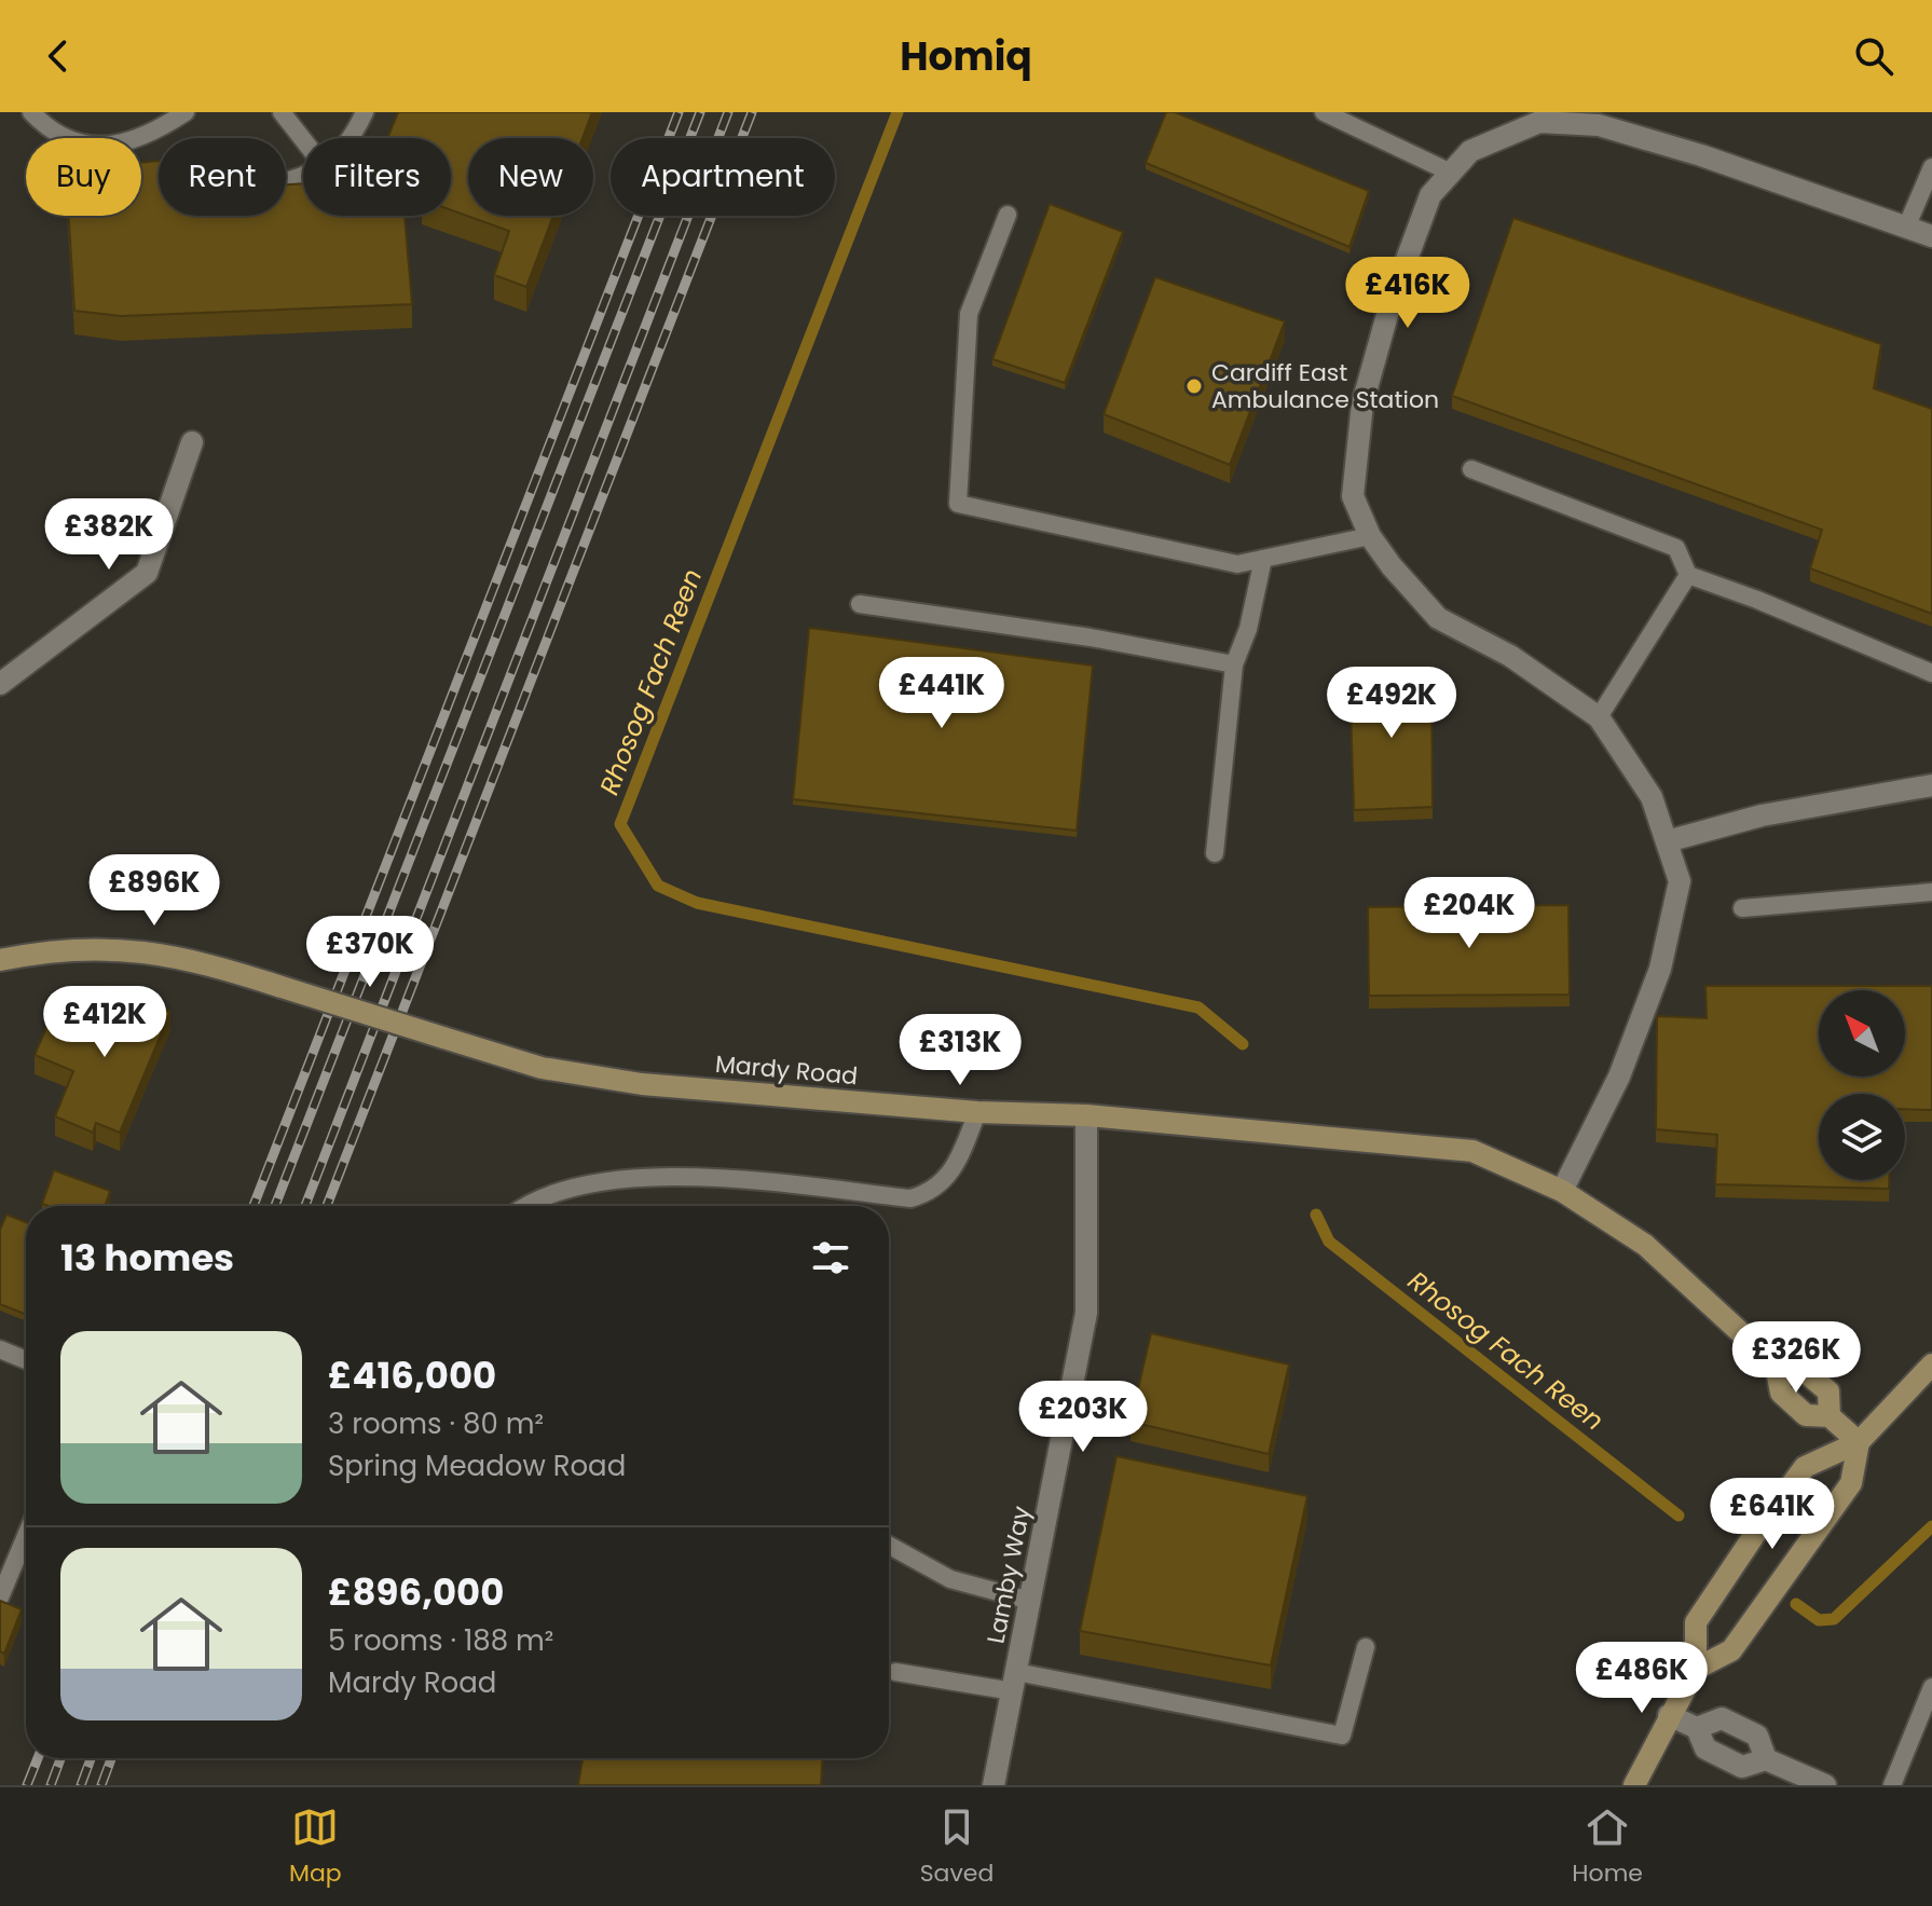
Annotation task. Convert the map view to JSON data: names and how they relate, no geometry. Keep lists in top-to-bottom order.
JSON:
{
  "streets": {
    "main road": ["Mardy Road"],
    "street": ["Lamby Way"]
  },
  "crossings": [
    ["Mardy Road", "Lamby Way"]
  ],
  "water": ["Rhosog Fach Reen"],
  "places": ["Cardiff East Ambulance Station"],
  "north": "top left",
  "page": {
    "header": "Homiq",
    "chip": [
      "Buy",
      "Rent",
      "Filters",
      "New",
      "Apartment"
    ],
    "price": [
      "£416K",
      "£382K",
      "£441K",
      "£492K",
      "£896K",
      "£204K",
      "£370K",
      "£412K",
      "£313K",
      "£326K",
      "£203K",
      "£641K",
      "£486K"
    ],
    "heading": "13 homes",
    "list": [
      {
        "name": "£416,000",
        "note": "3 rooms · 80 m² · Spring Meadow Road"
      },
      {
        "name": "£896,000",
        "note": "5 rooms · 188 m² · Mardy Road"
      }
    ],
    "tabs": ["Map", "Saved", "Home"]
  }
}
